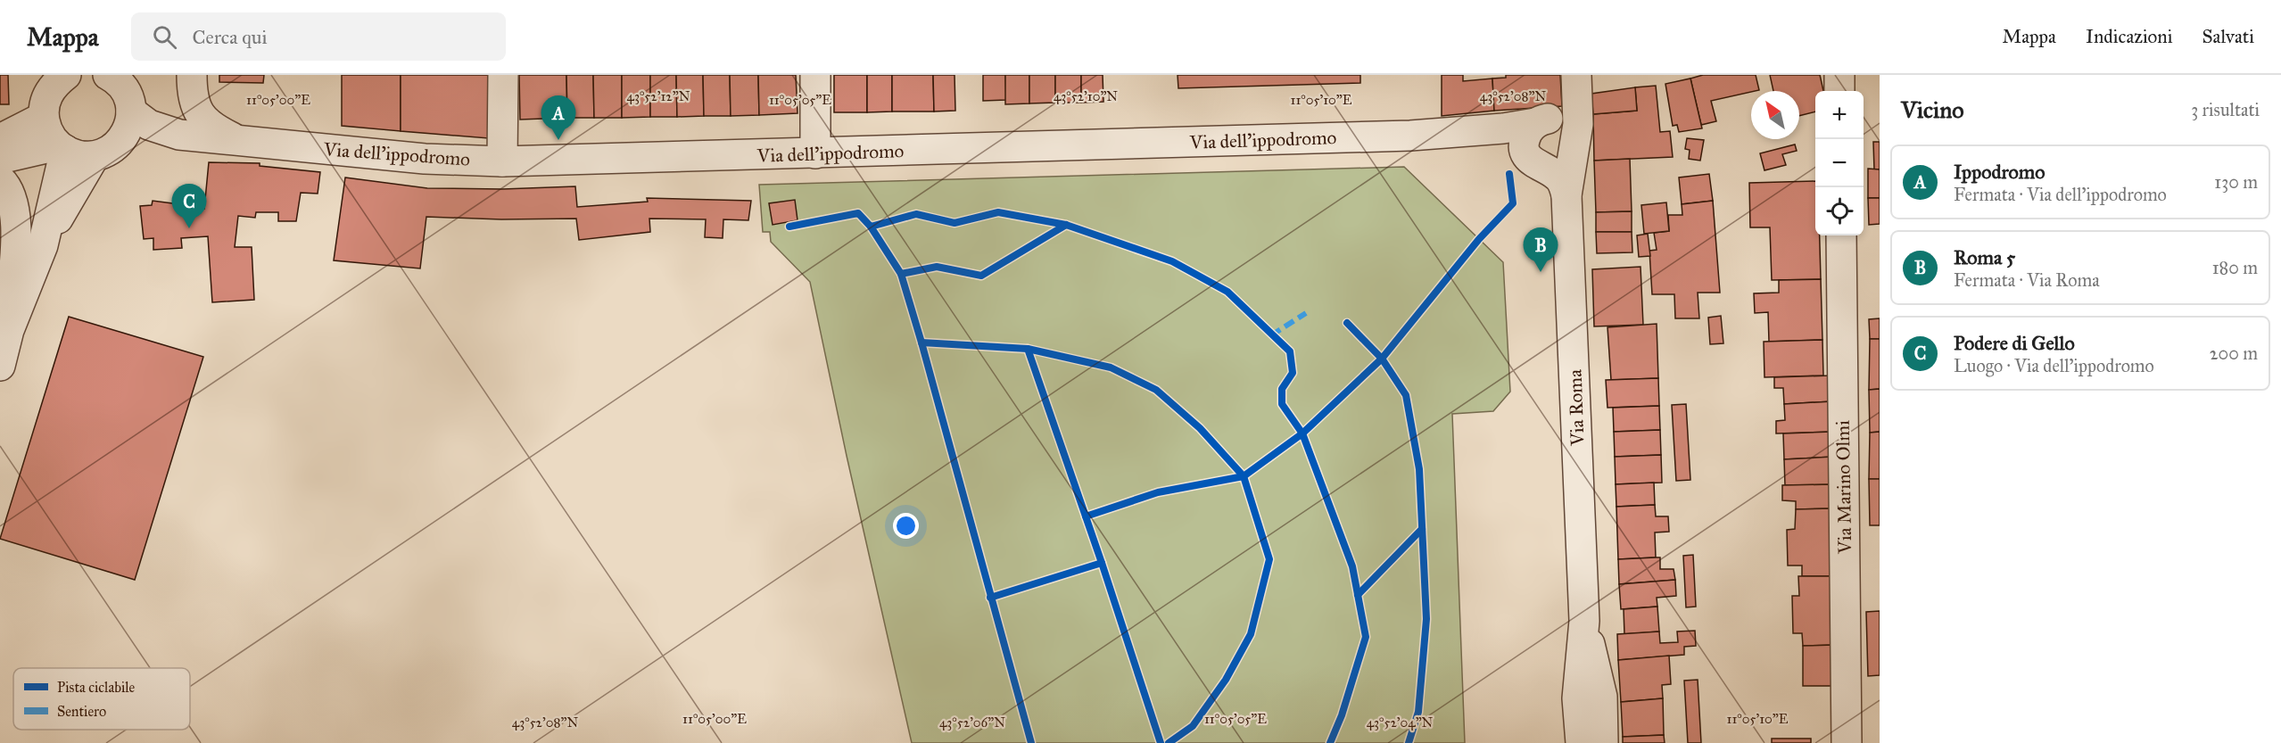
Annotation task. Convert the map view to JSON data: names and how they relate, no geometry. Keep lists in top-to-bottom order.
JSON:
{
  "streets": {
    "street": ["Via dell'ippodromo", "Via Roma", "Via Marino Olmi"]
  },
  "crossings": [
    ["Via dell'ippodromo", "Via Roma"]
  ],
  "legend": ["Pista ciclabile", "Sentiero"],
  "north": "top left",
  "page": {
    "header": "Mappa",
    "search": "Cerca qui",
    "nav": ["Mappa", "Indicazioni", "Salvati"],
    "heading": ["Vicino", "3 risultati"],
    "map_buttons": ["+", "−"],
    "pins": ["A", "C", "B"],
    "list": [
      {
        "mark": "A",
        "name": "Ippodromo",
        "note": "Fermata · Via dell'ippodromo",
        "value": "130 m"
      },
      {
        "mark": "B",
        "name": "Roma 5",
        "note": "Fermata · Via Roma",
        "value": "180 m"
      },
      {
        "mark": "C",
        "name": "Podere di Gello",
        "note": "Luogo · Via dell'ippodromo",
        "value": "200 m"
      }
    ]
  },
  "coordinates": [
    "43°52'12\"N",
    "43°52'10\"N",
    "43°52'08\"N",
    "11°05'00\"E",
    "11°05'05\"E",
    "11°05'10\"E",
    "43°52'06\"N",
    "43°52'04\"N"
  ]
}
